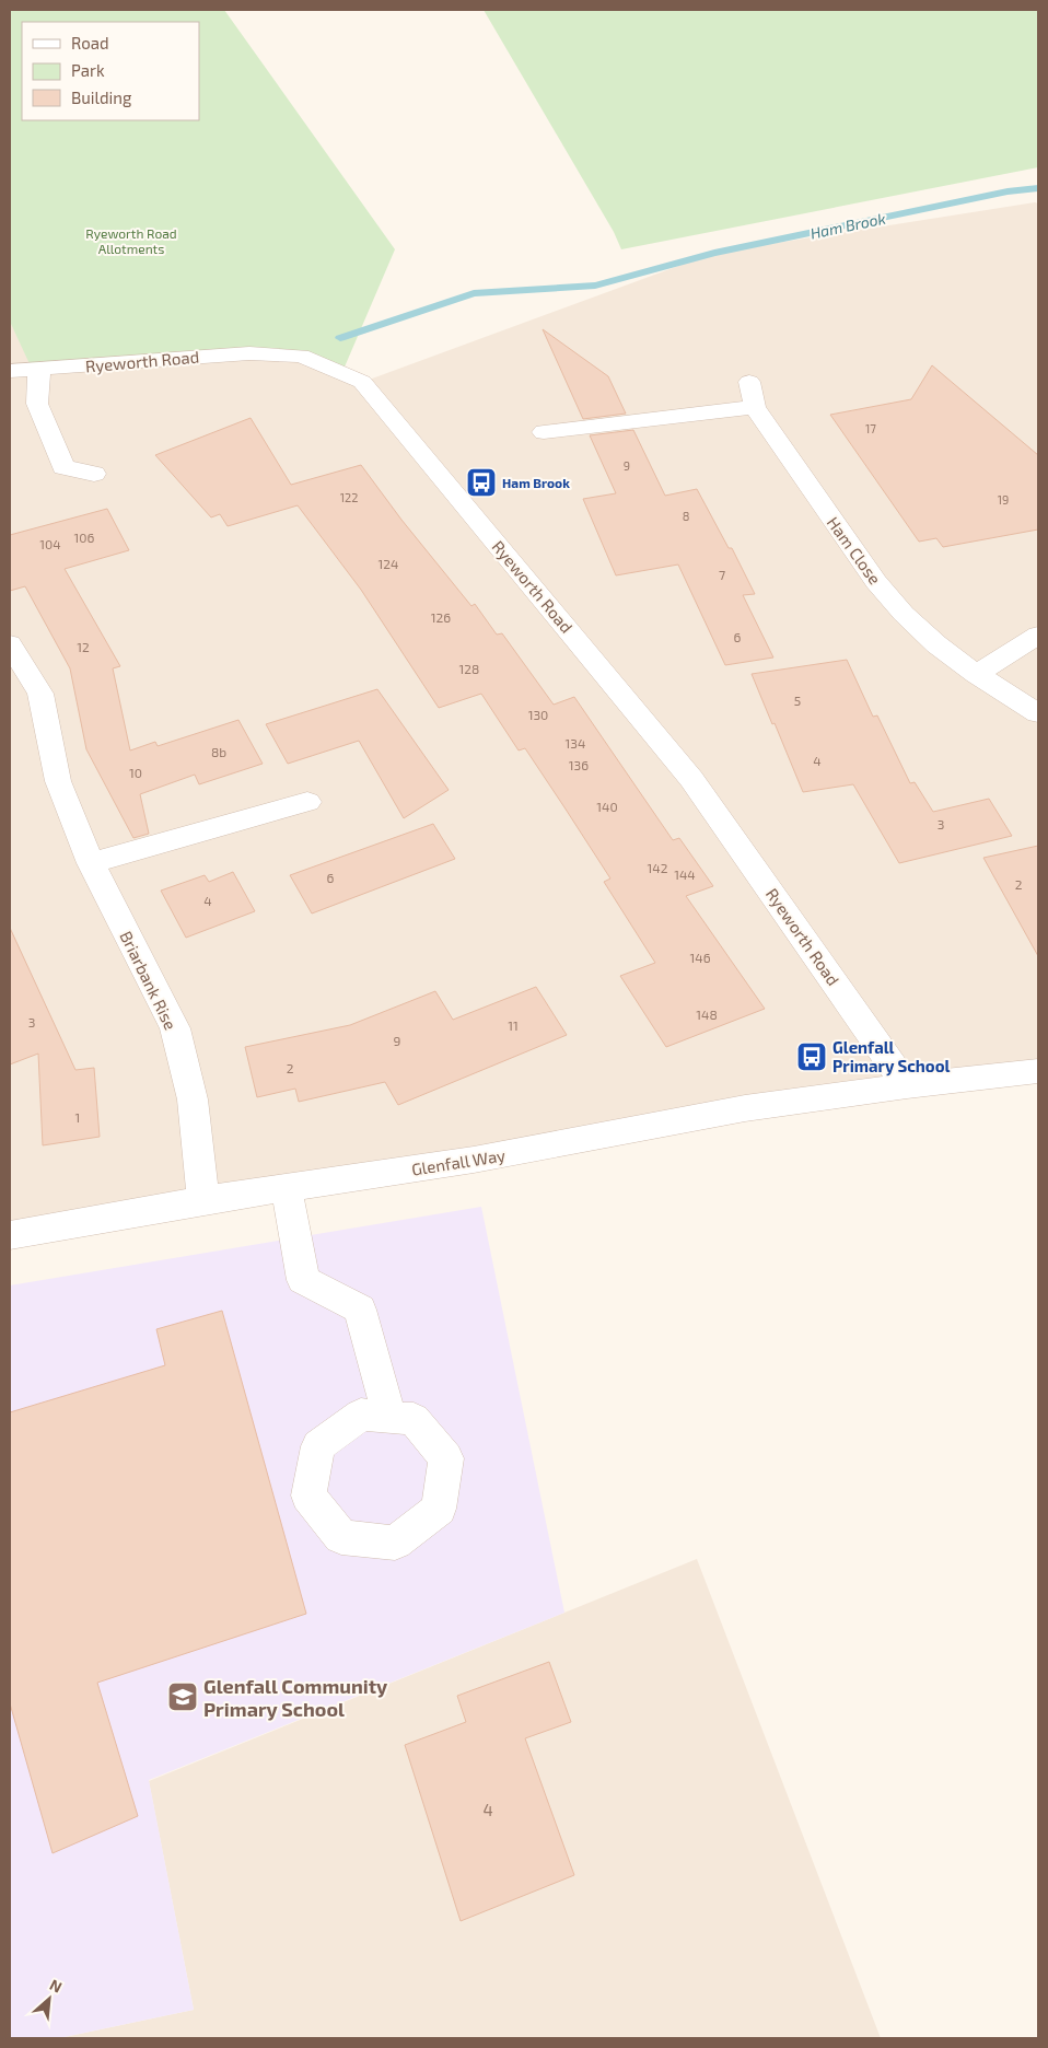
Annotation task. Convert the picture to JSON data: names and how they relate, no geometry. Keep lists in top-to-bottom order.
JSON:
{
  "streets": {
    "street": [
      "Ryeworth Road",
      "Ham Close",
      "Briarbank Rise",
      "Glenfall Way"
    ]
  },
  "crossings": [
    ["Ryeworth Road", "Glenfall Way"],
    ["Briarbank Rise", "Glenfall Way"]
  ],
  "water": ["Ham Brook"],
  "parks": ["Ryeworth Road Allotments"],
  "places": {
    "bus stop": ["Ham Brook", "Glenfall Primary School"],
    "school or university": ["Glenfall Community Primary School"]
  },
  "house_numbers": [
    "17",
    "9",
    "122",
    "19",
    "8",
    "106",
    "104",
    "124",
    "7",
    "126",
    "6",
    "12",
    "128",
    "5",
    "130",
    "134",
    "8b",
    "4",
    "136",
    "10",
    "140",
    "3",
    "142",
    "144",
    "6",
    "2",
    "4",
    "146",
    "148",
    "3",
    "11",
    "9",
    "2",
    "1",
    "4"
  ],
  "legend": ["Road", "Park", "Building"],
  "north": "top right"
}
